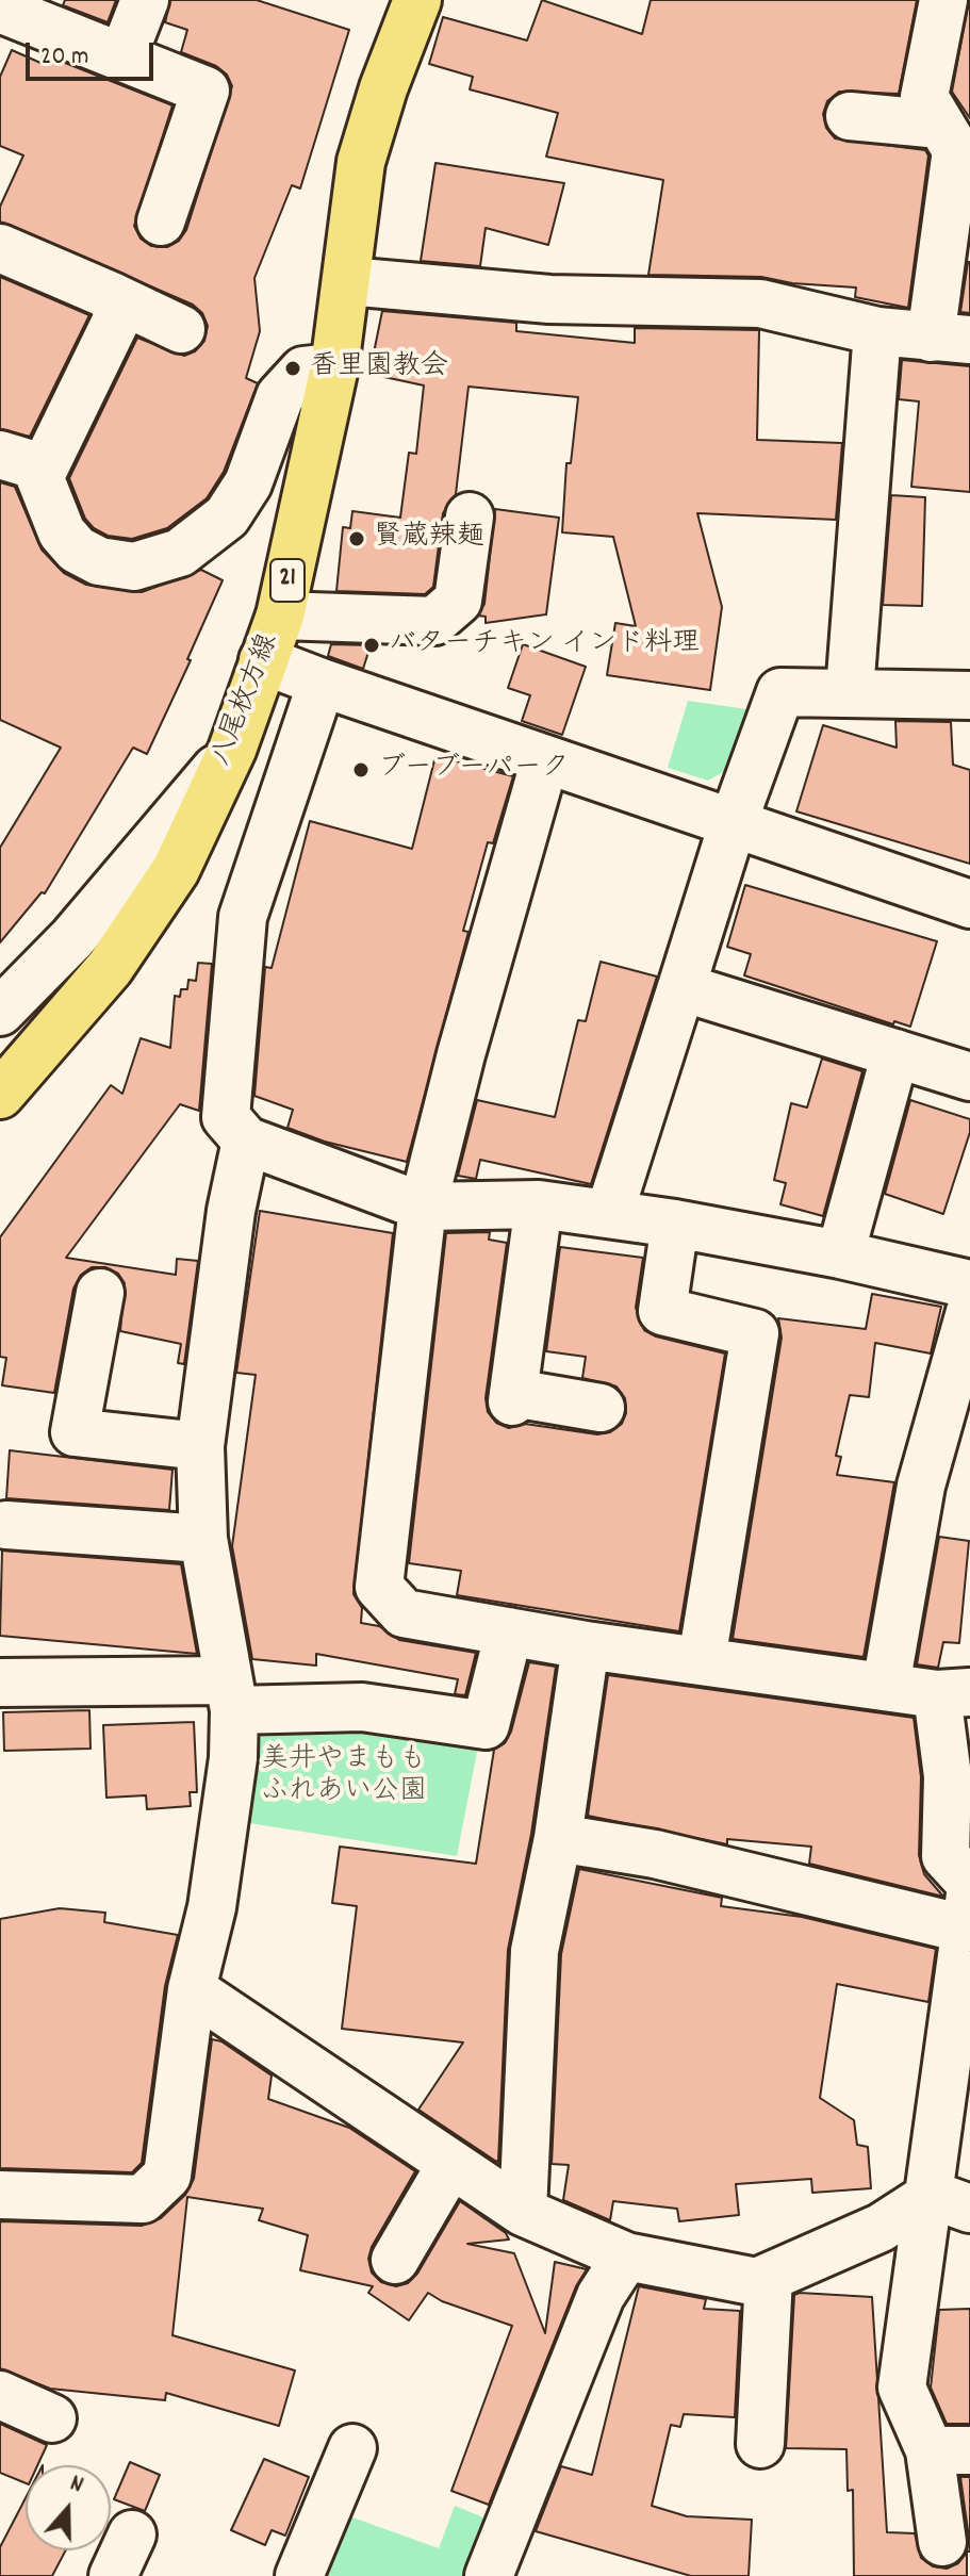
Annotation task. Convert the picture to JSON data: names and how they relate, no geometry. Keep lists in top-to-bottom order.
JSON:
{
  "streets": {
    "main road": ["21", "八尾枚方線"]
  },
  "parks": ["美井やまもも ふれあい公園"],
  "places": [
    "香里園教会",
    "賢蔵辣麺",
    "バターチキン インド料理",
    "ブーブーパーク"
  ],
  "scale_bar": "20 m",
  "north": "top"
}
